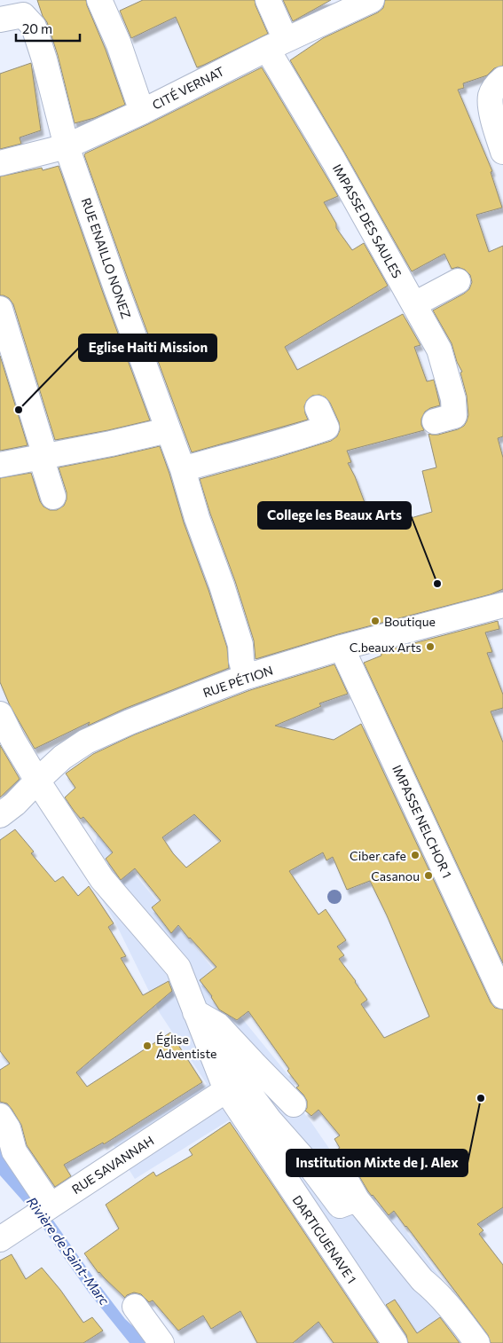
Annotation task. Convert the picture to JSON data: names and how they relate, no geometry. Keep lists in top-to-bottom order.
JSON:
{
  "streets": {
    "street": [
      "CITÉ VERNAT",
      "IMPASSE DES SAULES",
      "RUE ENAILLO NONEZ",
      "RUE PÉTION",
      "IMPASSE NELCHOR 1",
      "RUE SAVANNAH",
      "DARTIGUENAVE 1"
    ]
  },
  "crossings": [
    ["CITÉ VERNAT", "IMPASSE DES SAULES"],
    ["CITÉ VERNAT", "RUE ENAILLO NONEZ"],
    ["RUE ENAILLO NONEZ", "RUE PÉTION"],
    ["RUE PÉTION", "IMPASSE NELCHOR 1"],
    ["RUE PÉTION", "DARTIGUENAVE 1"],
    ["RUE SAVANNAH", "DARTIGUENAVE 1"]
  ],
  "water": ["Rivière de Saint-Marc"],
  "places": [
    "Eglise Haiti Mission",
    "College les Beaux Arts",
    "Boutique",
    "C.beaux Arts",
    "Ciber cafe",
    "Casanou",
    "Église Adventiste",
    "Institution Mixte de J. Alex"
  ],
  "scale_bar": "20 m"
}
